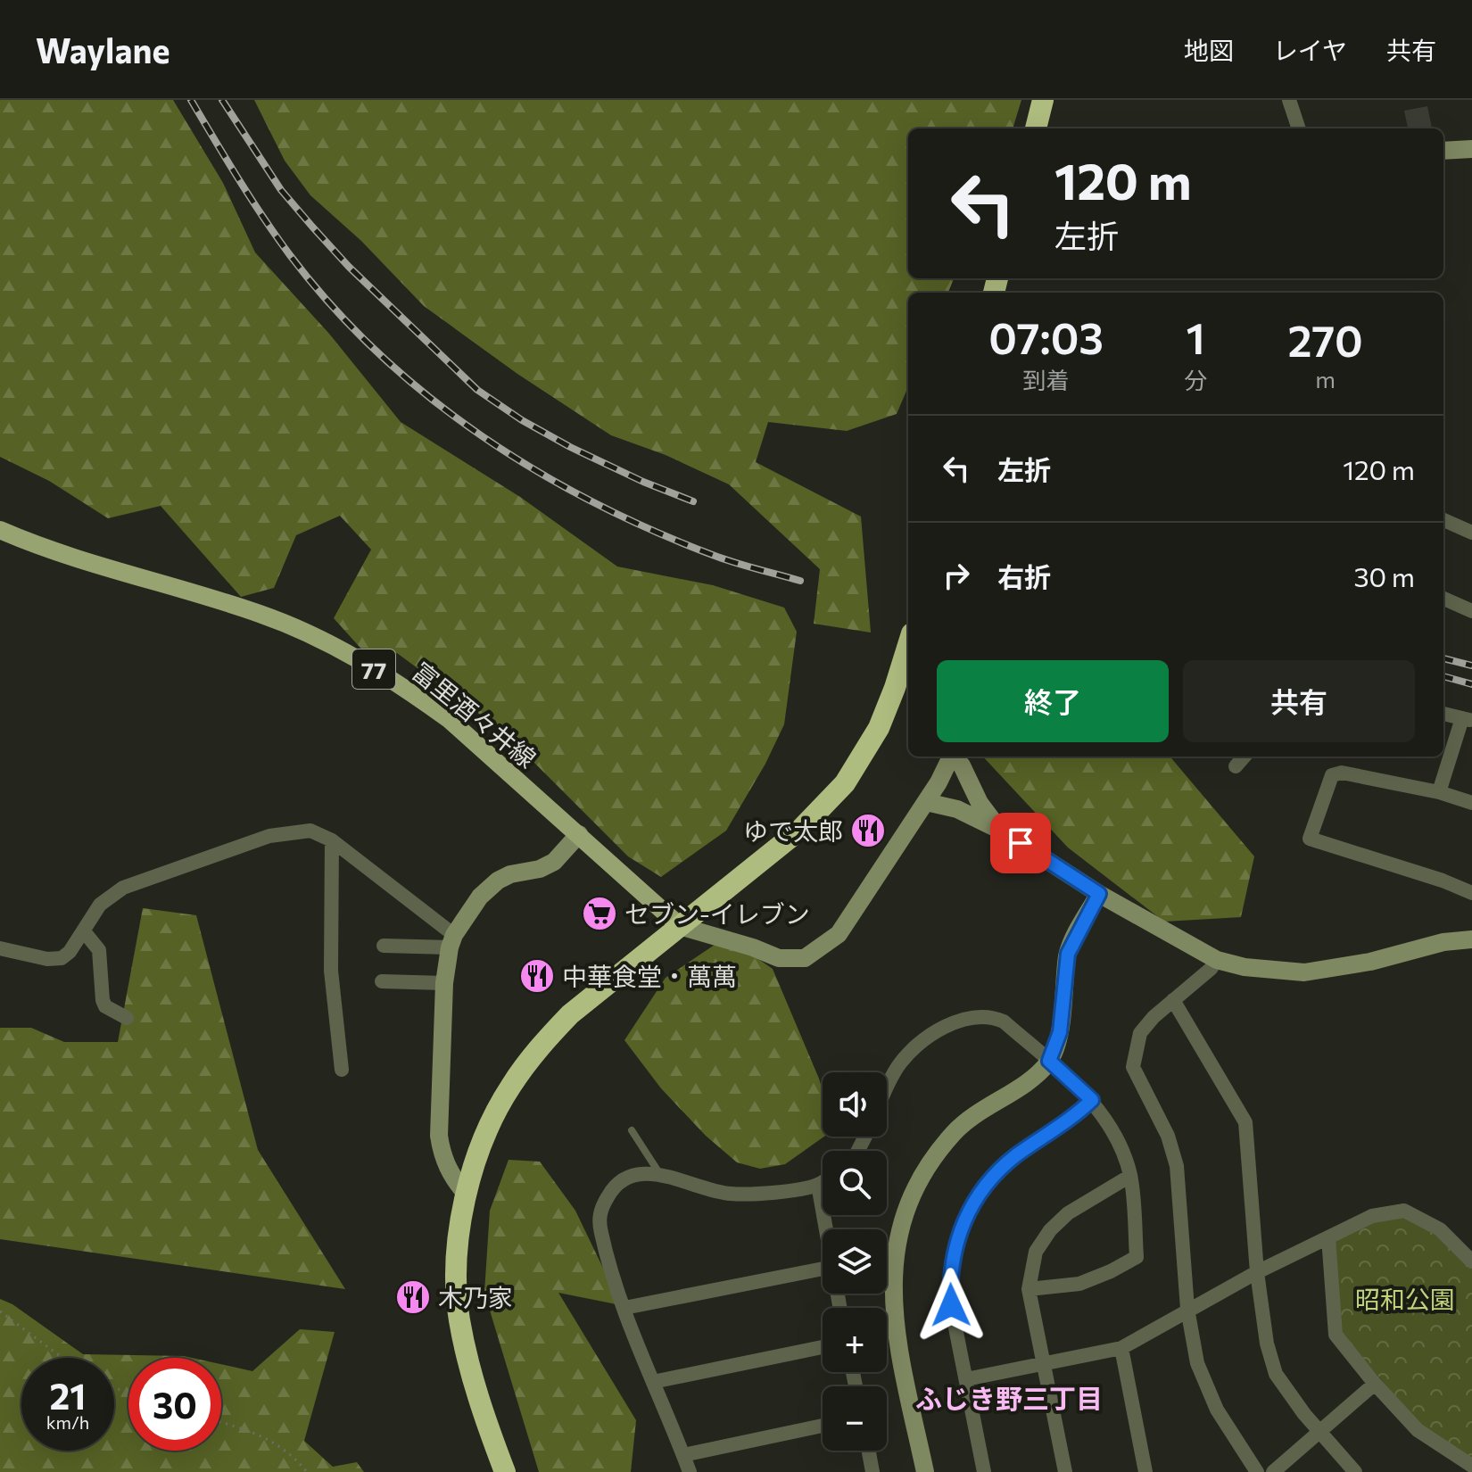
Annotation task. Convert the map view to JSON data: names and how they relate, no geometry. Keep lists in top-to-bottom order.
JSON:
{
  "streets": {
    "main road": ["77", "富里酒々井線"]
  },
  "districts": ["ふじき野三丁目"],
  "parks": ["昭和公園"],
  "places": {
    "restaurant": ["ゆで太郎", "中華食堂・萬萬", "木乃家"],
    "supermarket": ["セブン-イレブン"]
  },
  "page": {
    "header": "Waylane",
    "nav": ["地図", "レイヤ", "共有"],
    "turn": ["120 m", "左折"],
    "eta": [
      "07:03",
      "到着",
      "1",
      "分",
      "270",
      "m"
    ],
    "list": [
      {
        "name": "左折",
        "value": "120 m"
      },
      {
        "name": "右折",
        "value": "30 m"
      }
    ],
    "buttons": ["終了", "共有"],
    "map_buttons": ["+", "−"],
    "speed": "21 km/h",
    "limit": "30"
  }
}
